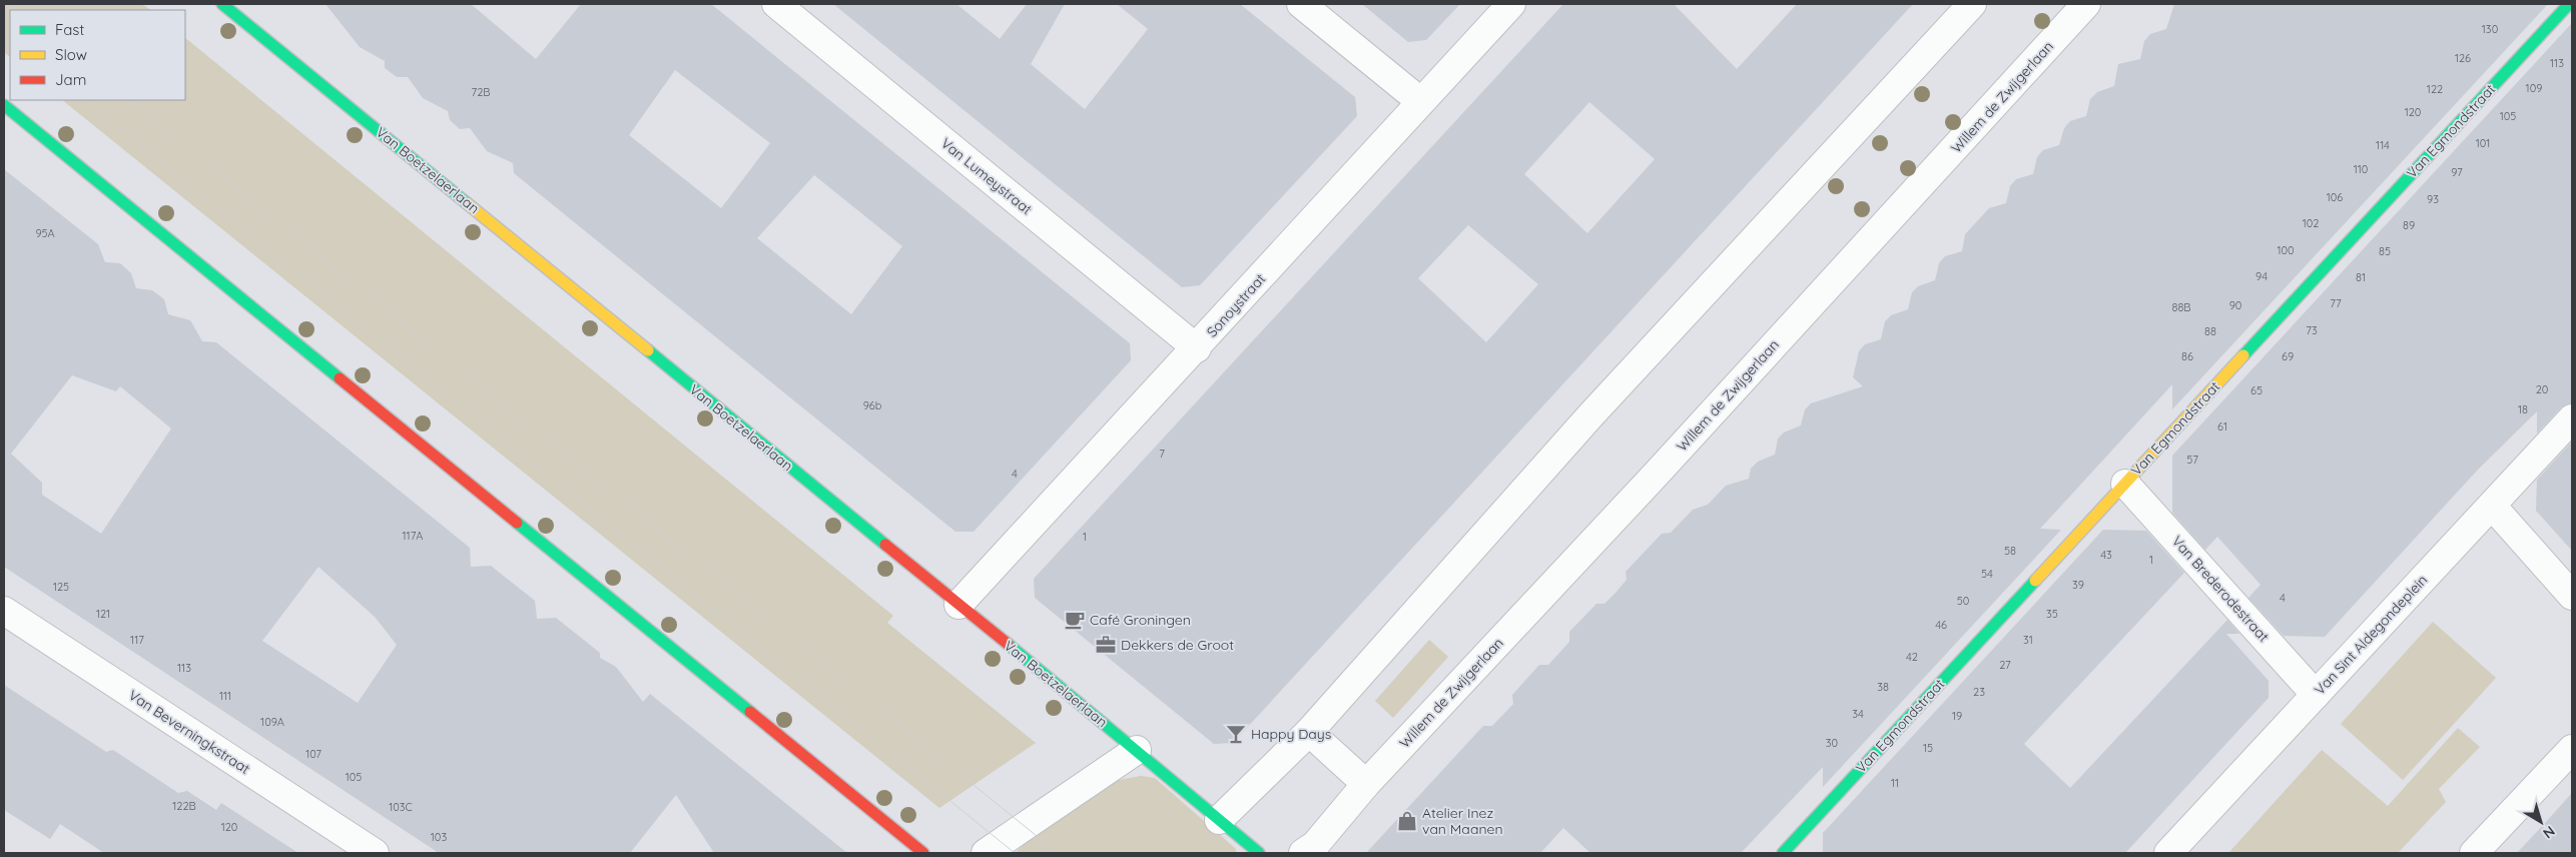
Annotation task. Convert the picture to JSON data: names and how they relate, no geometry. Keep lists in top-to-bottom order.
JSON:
{
  "streets": {
    "street": [
      "Willem de Zwijgerlaan",
      "Van Egmondstraat",
      "Van Boetzelaerlaan",
      "Van Lumeystraat",
      "Sonoystraat",
      "Van Brederodestraat",
      "Van Sint Aldegondeplein",
      "Van Beverningkstraat"
    ]
  },
  "crossings": [
    ["Van Egmondstraat", "Van Brederodestraat"],
    ["Van Boetzelaerlaan", "Sonoystraat"],
    ["Van Lumeystraat", "Sonoystraat"],
    ["Van Brederodestraat", "Van Sint Aldegondeplein"]
  ],
  "places": {
    "cafe": ["Café Groningen"],
    "office": ["Dekkers de Groot"],
    "bar": ["Happy Days"],
    "shop": ["Atelier Inez van Maanen"]
  },
  "house_numbers": [
    "130",
    "126",
    "113",
    "109",
    "122",
    "72B",
    "120",
    "105",
    "101",
    "114",
    "110",
    "97",
    "106",
    "93",
    "102",
    "89",
    "95A",
    "100",
    "85",
    "94",
    "81",
    "77",
    "90",
    "88B",
    "73",
    "88",
    "86",
    "69",
    "20",
    "65",
    "96b",
    "18",
    "61",
    "7",
    "57",
    "4",
    "117A",
    "1",
    "58",
    "43",
    "1",
    "54",
    "39",
    "125",
    "4",
    "50",
    "121",
    "35",
    "46",
    "117",
    "31",
    "42",
    "27",
    "113",
    "38",
    "23",
    "111",
    "34",
    "19",
    "109A",
    "30",
    "15",
    "107",
    "105",
    "11",
    "122B",
    "103C",
    "120",
    "103"
  ],
  "legend": ["Fast", "Slow", "Jam"],
  "north": "bottom right"
}
